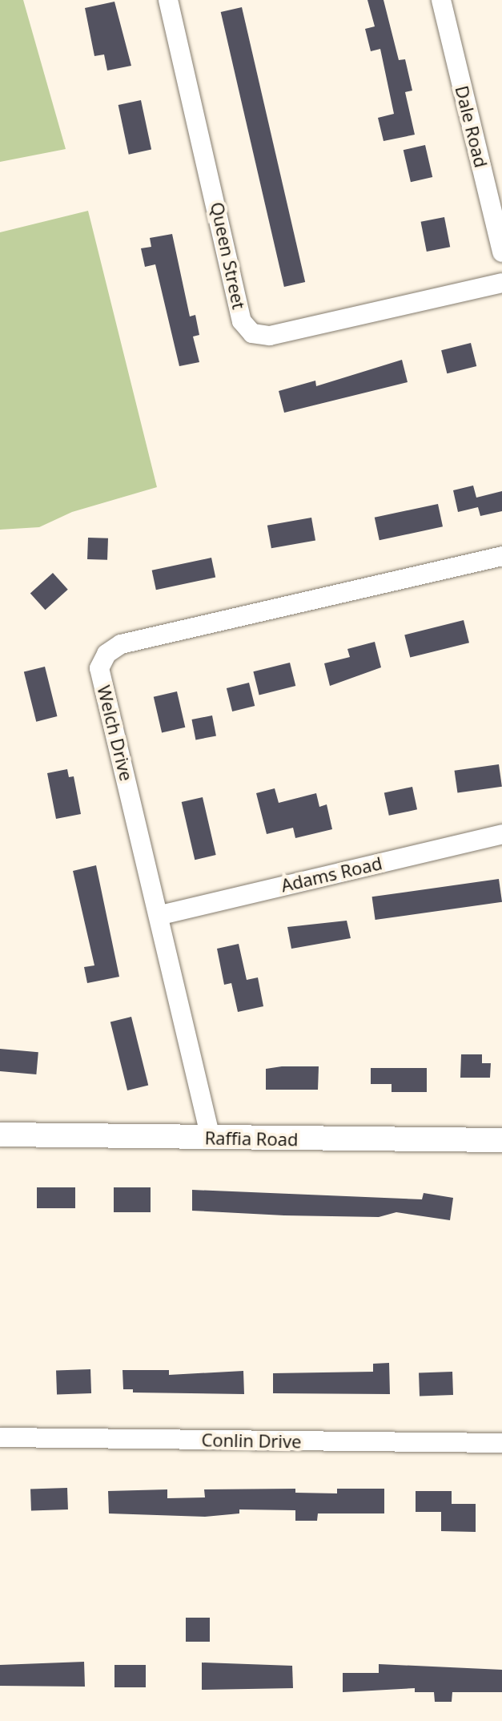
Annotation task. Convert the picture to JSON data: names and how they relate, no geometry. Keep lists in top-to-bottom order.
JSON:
{
  "streets": {
    "main road": ["Raffia Road"],
    "street": [
      "Dale Road",
      "Queen Street",
      "Welch Drive",
      "Adams Road",
      "Conlin Drive"
    ]
  },
  "crossings": [
    ["Welch Drive", "Adams Road"],
    ["Welch Drive", "Raffia Road"]
  ]
}
